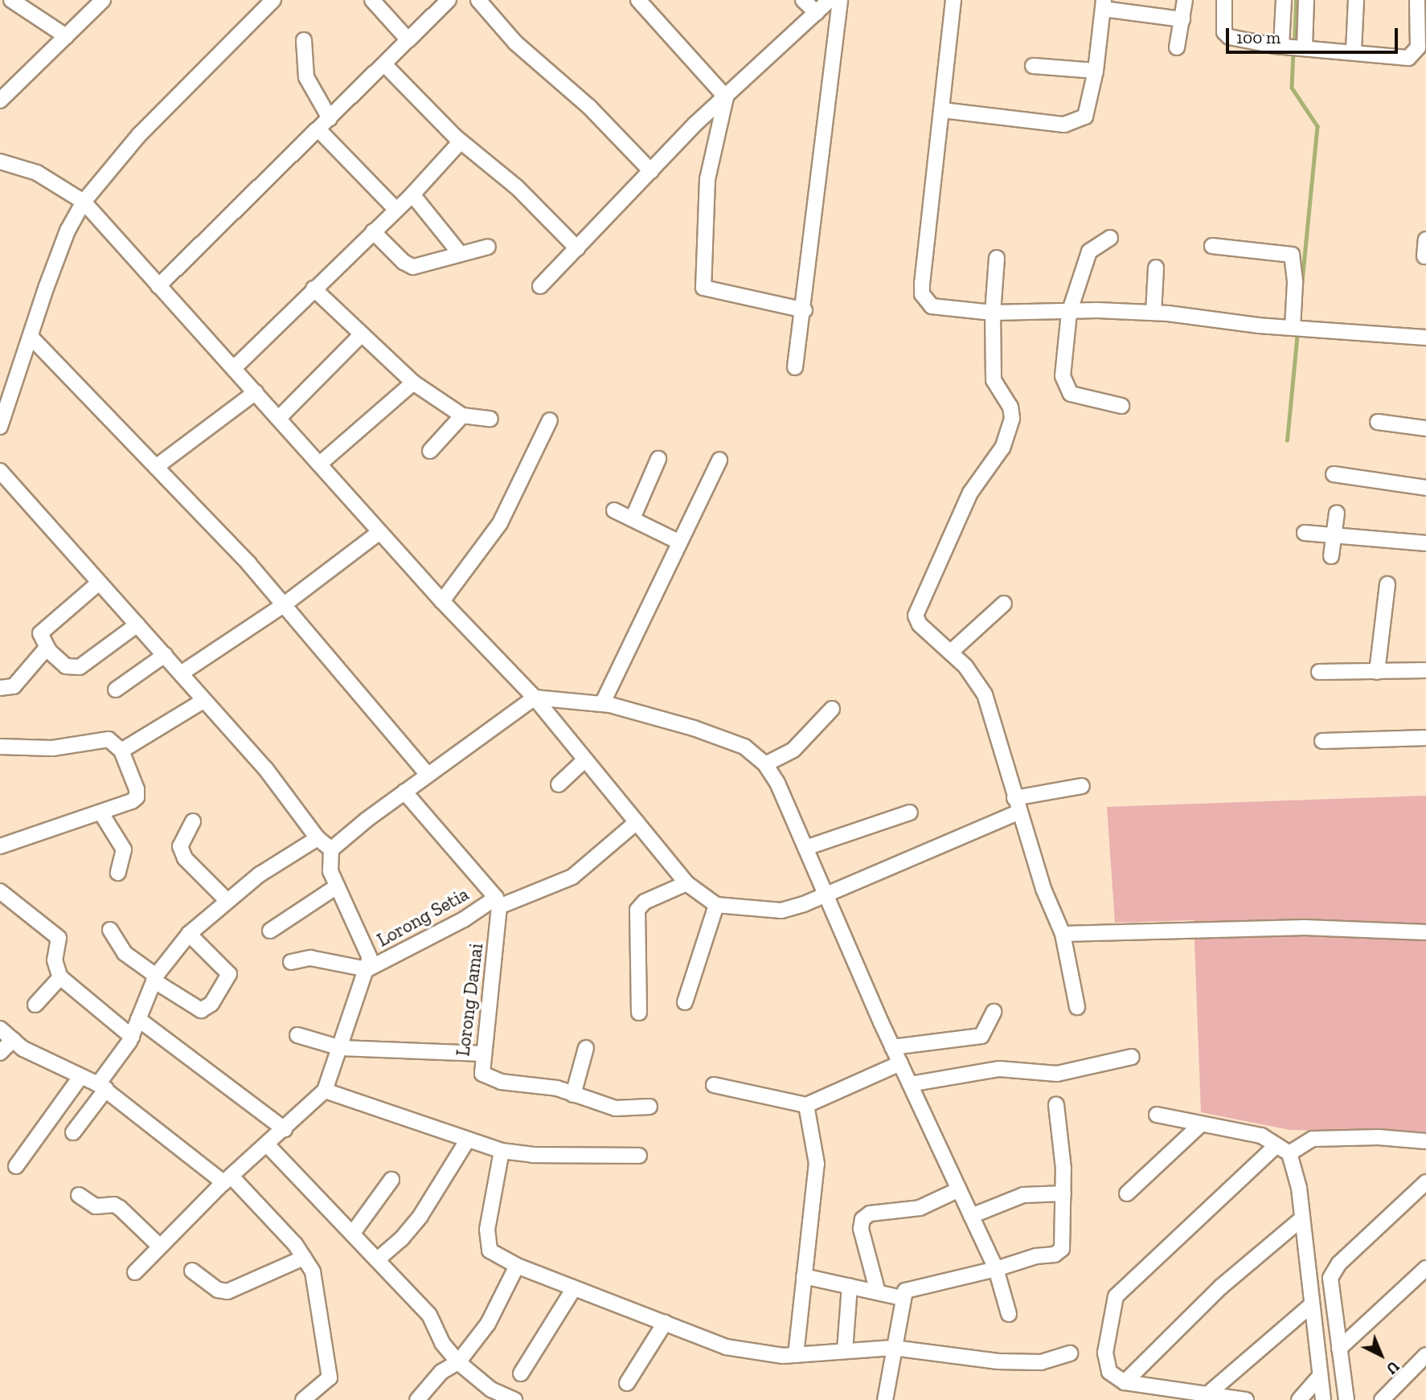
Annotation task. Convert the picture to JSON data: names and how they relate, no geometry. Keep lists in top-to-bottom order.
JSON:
{
  "streets": {
    "street": ["Lorong Setia", "Lorong Damai"]
  },
  "crossings": [
    ["Lorong Setia", "Lorong Damai"]
  ],
  "scale_bar": "100 m",
  "north": "bottom right"
}
